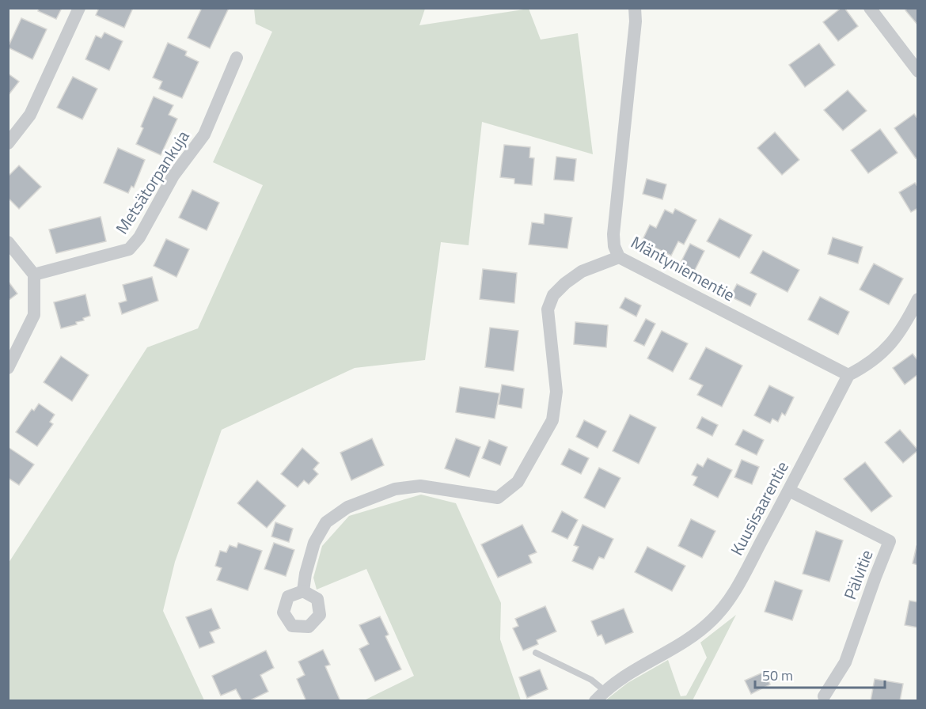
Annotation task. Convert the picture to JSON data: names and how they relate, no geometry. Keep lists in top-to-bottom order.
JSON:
{
  "streets": {
    "street": [
      "Metsätorpankuja",
      "Mäntyniementie",
      "Kuusisaarentie",
      "Pälvitie"
    ]
  },
  "crossings": [
    ["Mäntyniementie", "Kuusisaarentie"],
    ["Kuusisaarentie", "Pälvitie"]
  ],
  "scale_bar": "50 m"
}
